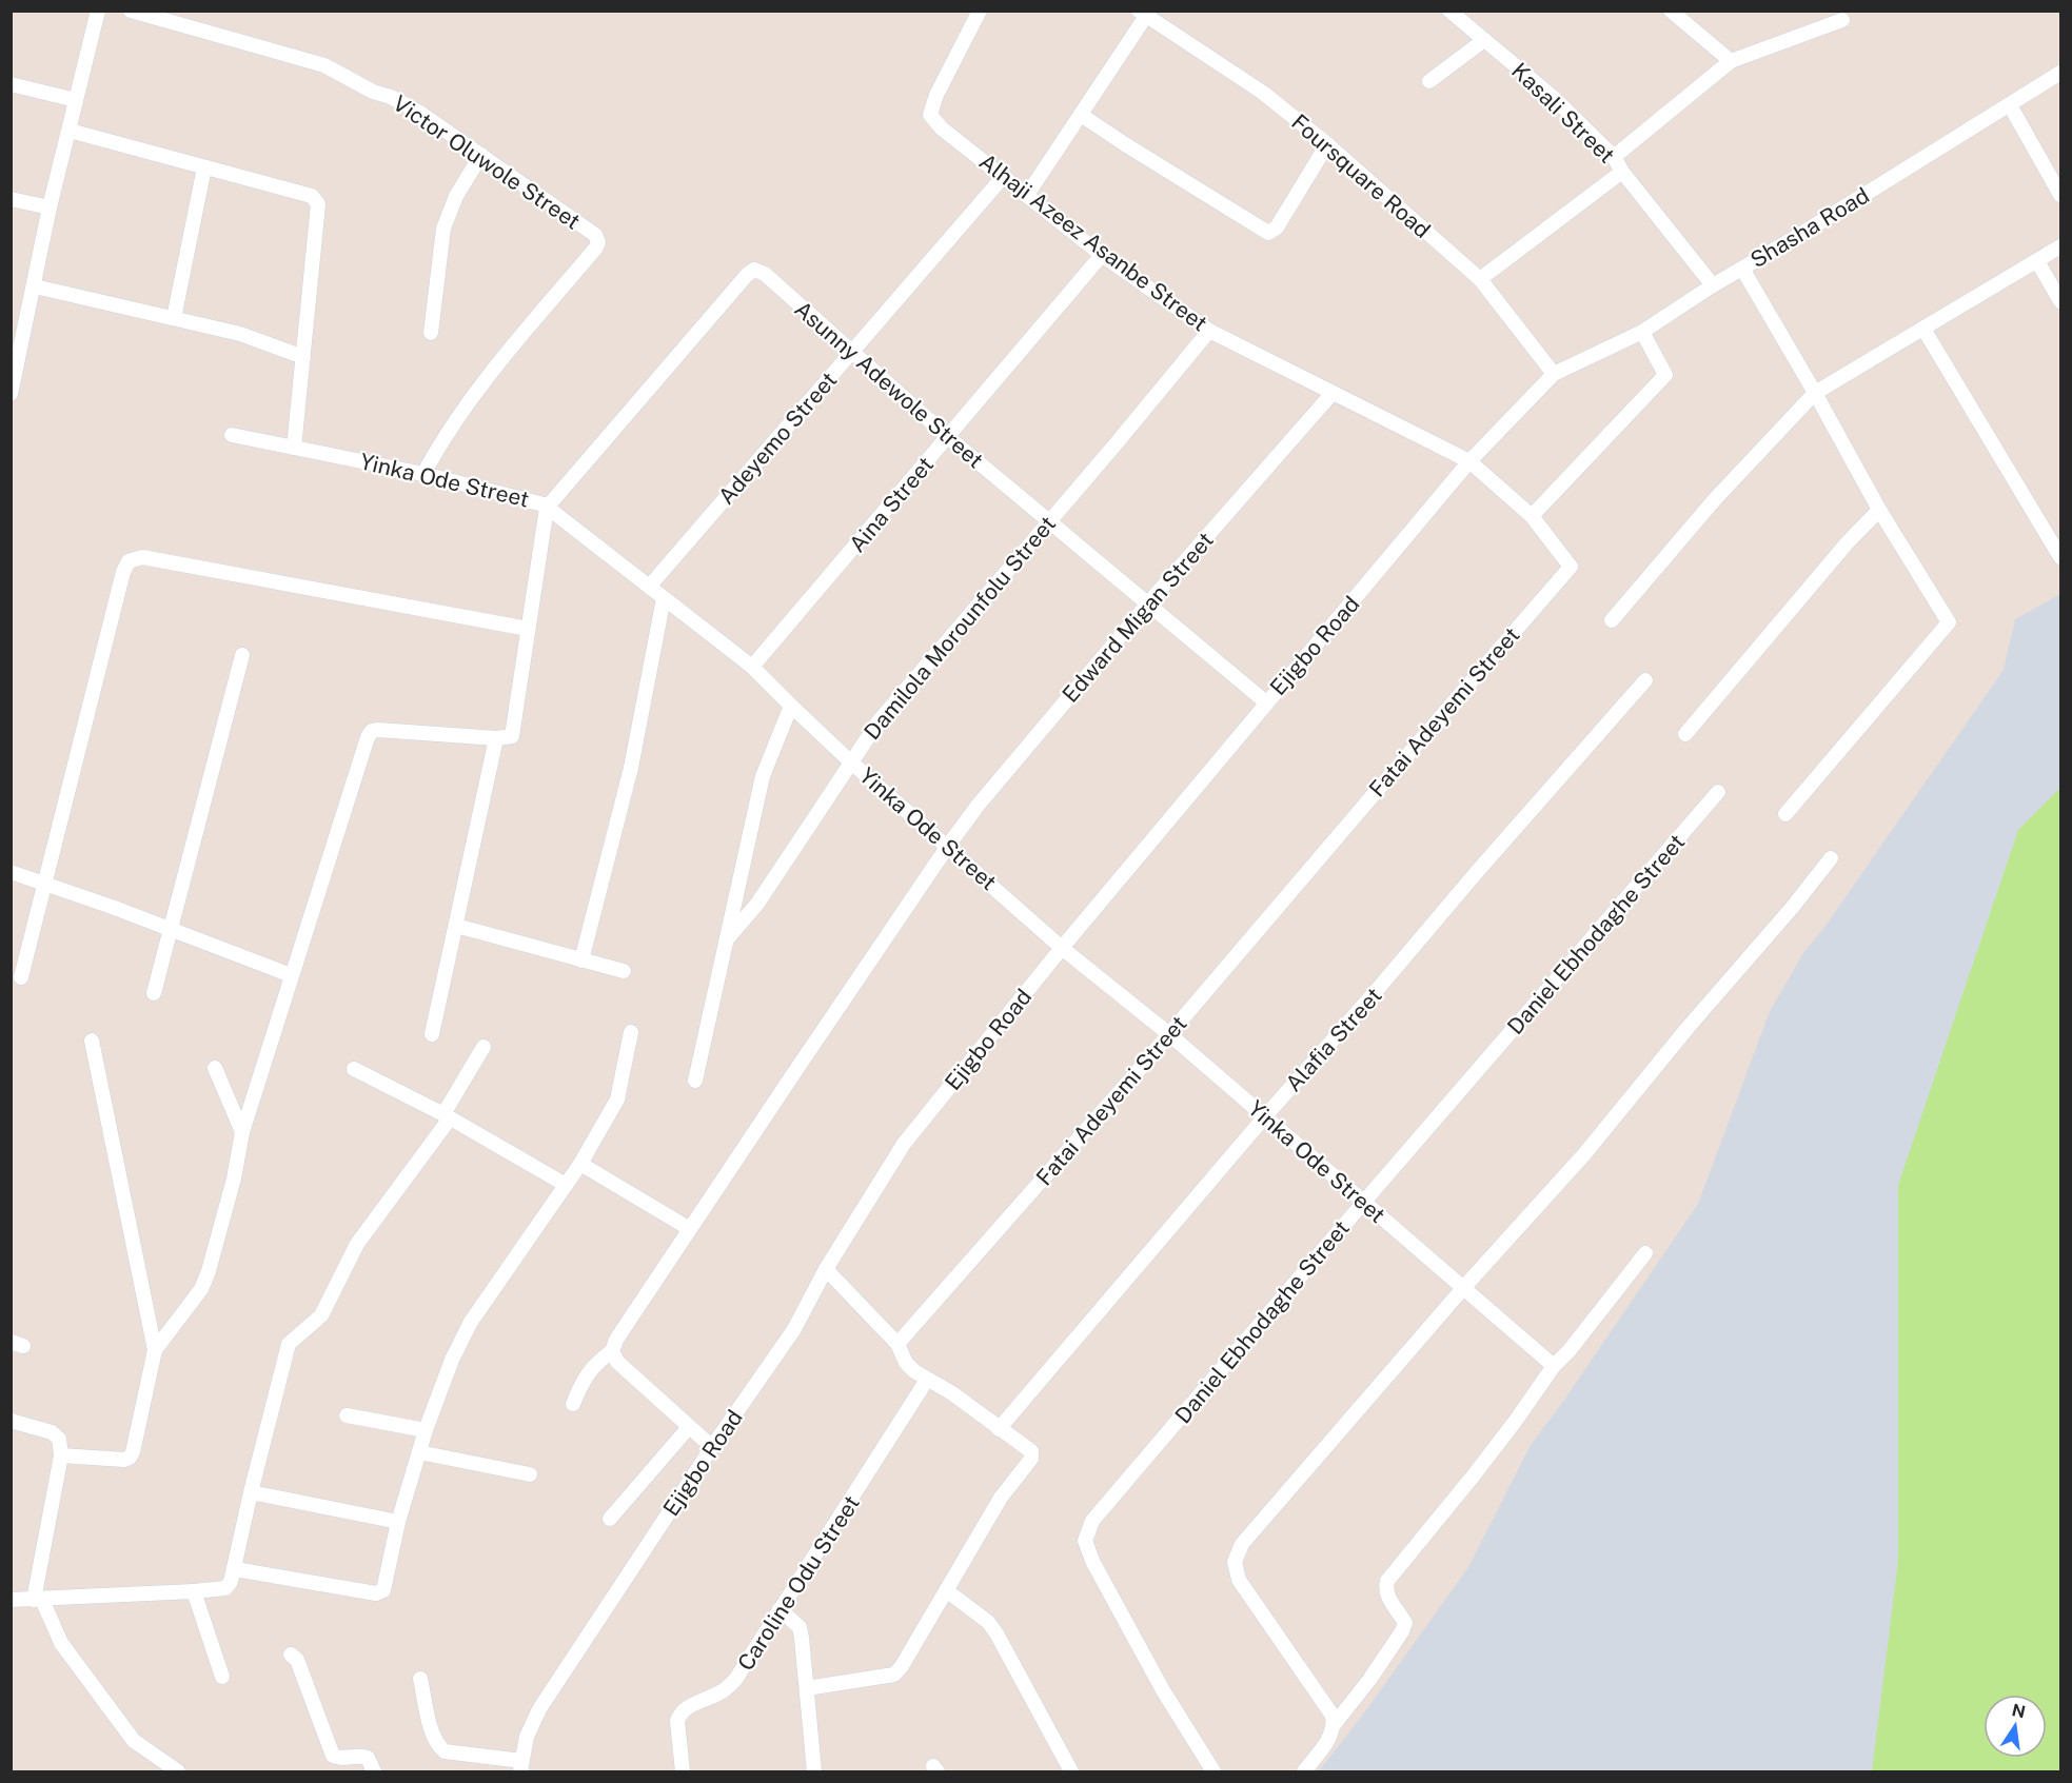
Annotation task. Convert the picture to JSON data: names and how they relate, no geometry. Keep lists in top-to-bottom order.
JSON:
{
  "streets": {
    "street": [
      "Kasali Street",
      "Victor Oluwole Street",
      "Foursquare Road",
      "Shasha Road",
      "Alhaji Azeez Asanbe Street",
      "Asunny Adewole Street",
      "Adeyemo Street",
      "Yinka Ode Street",
      "Aina Street",
      "Edward Migan Street",
      "Damilola Morounfolu Street",
      "Ejigbo Road",
      "Fatai Adeyemi Street",
      "Daniel Ebhodaghe Street",
      "Alafia Street",
      "Caroline Odu Street"
    ]
  },
  "crossings": [
    ["Kasali Street", "Shasha Road"],
    ["Victor Oluwole Street", "Yinka Ode Street"],
    ["Foursquare Road", "Shasha Road"],
    ["Foursquare Road", "Ejigbo Road"],
    ["Shasha Road", "Ejigbo Road"],
    ["Alhaji Azeez Asanbe Street", "Adeyemo Street"],
    ["Alhaji Azeez Asanbe Street", "Aina Street"],
    ["Alhaji Azeez Asanbe Street", "Edward Migan Street"],
    ["Alhaji Azeez Asanbe Street", "Damilola Morounfolu Street"],
    ["Alhaji Azeez Asanbe Street", "Ejigbo Road"],
    ["Alhaji Azeez Asanbe Street", "Fatai Adeyemi Street"],
    ["Asunny Adewole Street", "Adeyemo Street"],
    ["Asunny Adewole Street", "Yinka Ode Street"],
    ["Asunny Adewole Street", "Aina Street"],
    ["Asunny Adewole Street", "Edward Migan Street"],
    ["Asunny Adewole Street", "Damilola Morounfolu Street"],
    ["Asunny Adewole Street", "Ejigbo Road"],
    ["Adeyemo Street", "Yinka Ode Street"],
    ["Yinka Ode Street", "Aina Street"],
    ["Yinka Ode Street", "Edward Migan Street"],
    ["Yinka Ode Street", "Damilola Morounfolu Street"],
    ["Yinka Ode Street", "Ejigbo Road"],
    ["Yinka Ode Street", "Fatai Adeyemi Street"],
    ["Yinka Ode Street", "Daniel Ebhodaghe Street"],
    ["Yinka Ode Street", "Alafia Street"],
    ["Ejigbo Road", "Fatai Adeyemi Street"]
  ],
  "north": "top"
}
